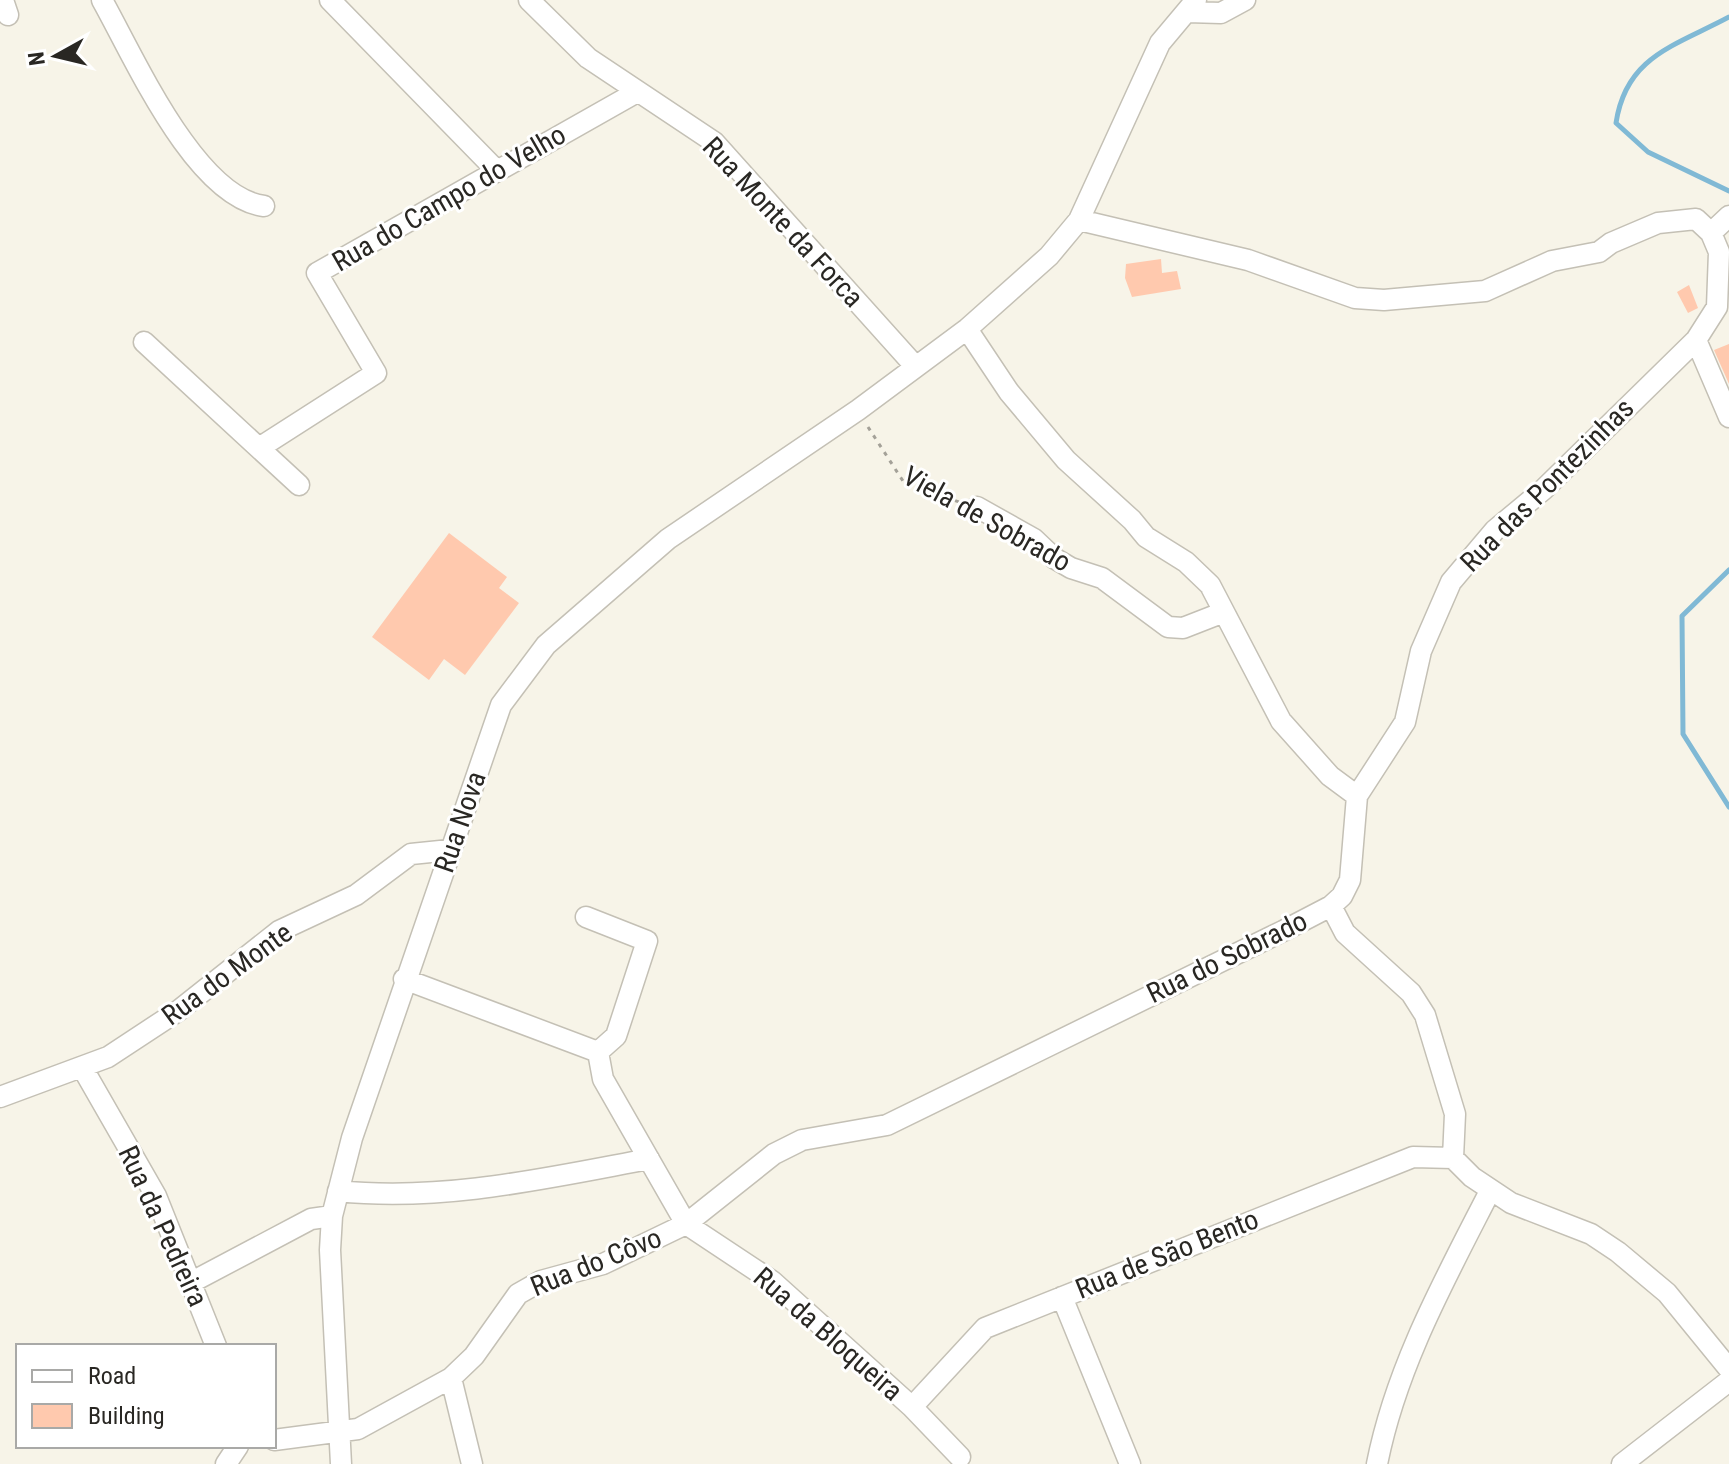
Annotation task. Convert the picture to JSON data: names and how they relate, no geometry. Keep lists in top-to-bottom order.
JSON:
{
  "streets": {
    "street": [
      "Rua do Campo do Velho",
      "Rua Monte da Forca",
      "Rua das Pontezinhas",
      "Viela de Sobrado",
      "Rua Nova",
      "Rua do Sobrado",
      "Rua do Monte",
      "Rua da Pedreira",
      "Rua de São Bento",
      "Rua do Côvo",
      "Rua da Bloqueira"
    ]
  },
  "crossings": [
    ["Rua do Campo do Velho", "Rua Monte da Forca"],
    ["Rua Monte da Forca", "Rua Nova"],
    ["Rua das Pontezinhas", "Rua do Sobrado"],
    ["Viela de Sobrado", "Rua Nova"],
    ["Rua Nova", "Rua do Monte"],
    ["Rua Nova", "Rua do Côvo"],
    ["Rua do Sobrado", "Rua de São Bento"],
    ["Rua do Sobrado", "Rua do Côvo"],
    ["Rua do Monte", "Rua da Pedreira"],
    ["Rua de São Bento", "Rua da Bloqueira"],
    ["Rua do Côvo", "Rua da Bloqueira"]
  ],
  "legend": ["Road", "Building"],
  "north": "left"
}
